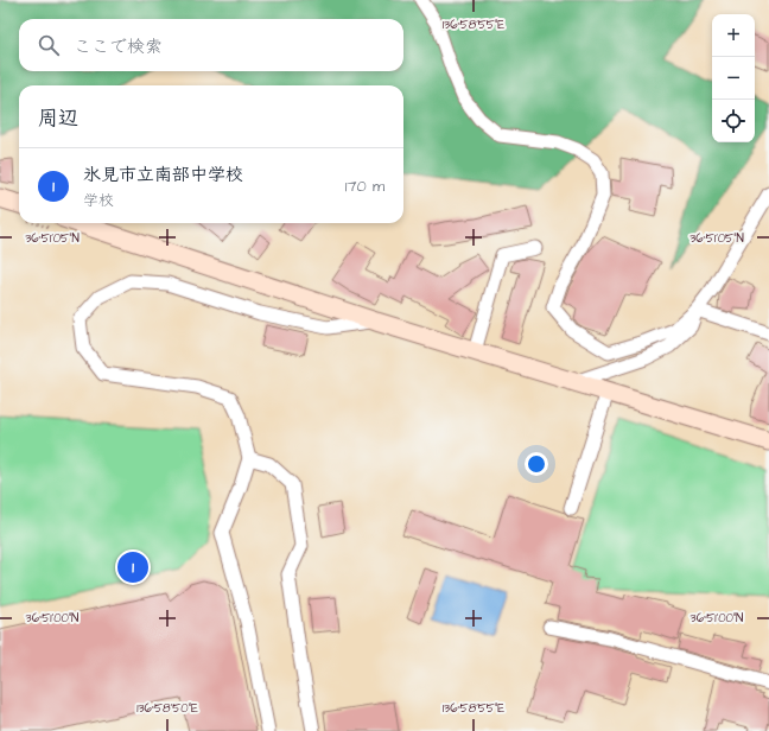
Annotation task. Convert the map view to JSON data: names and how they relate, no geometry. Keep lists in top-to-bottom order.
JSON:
{
  "page": {
    "map_buttons": ["+", "−"],
    "search": "ここで検索",
    "heading": "周辺",
    "list": [
      {
        "mark": "1",
        "name": "氷見市立南部中学校",
        "note": "学校",
        "value": "170 m"
      }
    ],
    "pins": "1"
  },
  "coordinates": [
    "136°58'55\"E",
    "36°51'05\"N",
    "36°51'00\"N",
    "136°58'50\"E"
  ]
}
